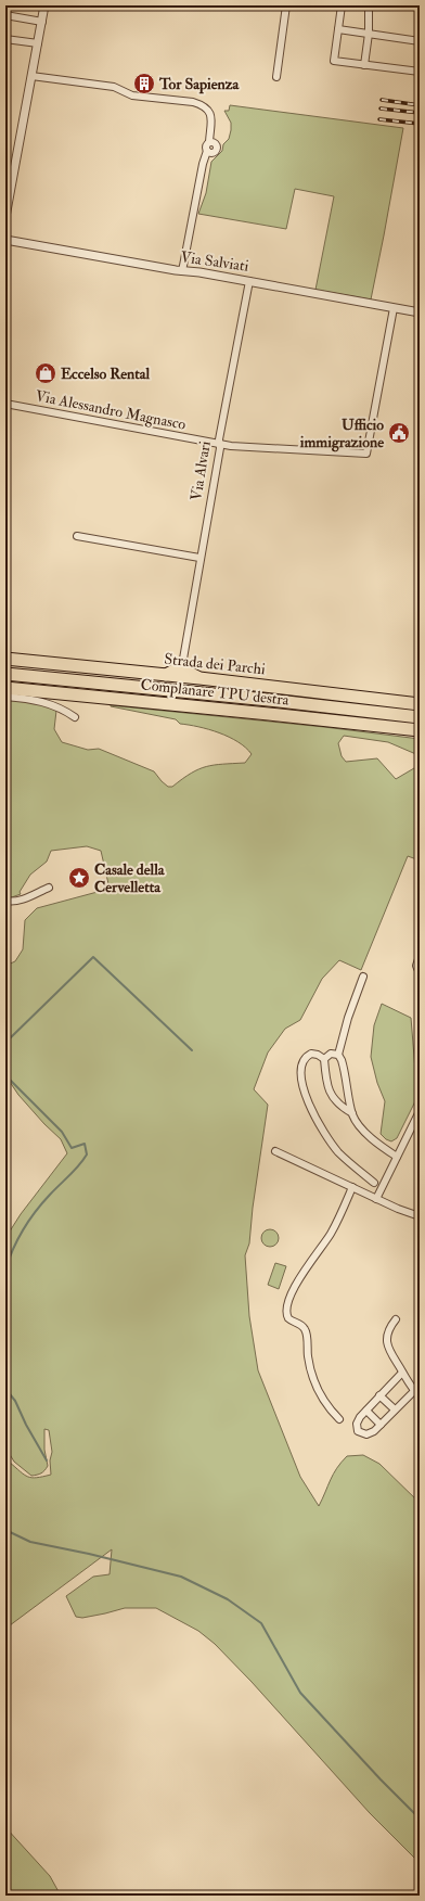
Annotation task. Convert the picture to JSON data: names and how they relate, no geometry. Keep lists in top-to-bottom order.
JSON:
{
  "streets": {
    "highway": ["Strada dei Parchi", "Complanare TPU destra"],
    "street": ["Via Salviati", "Via Alessandro Magnasco", "Via Alvari"]
  },
  "crossings": [
    ["Via Salviati", "Via Alessandro Magnasco"],
    ["Via Salviati", "Via Alvari"],
    ["Via Alessandro Magnasco", "Via Alvari"]
  ],
  "places": {
    "building": ["Tor Sapienza"],
    "shop": ["Eccelso Rental"],
    "public building": ["Ufficio immigrazione"],
    "place": ["Casale della Cervelletta"]
  }
}
